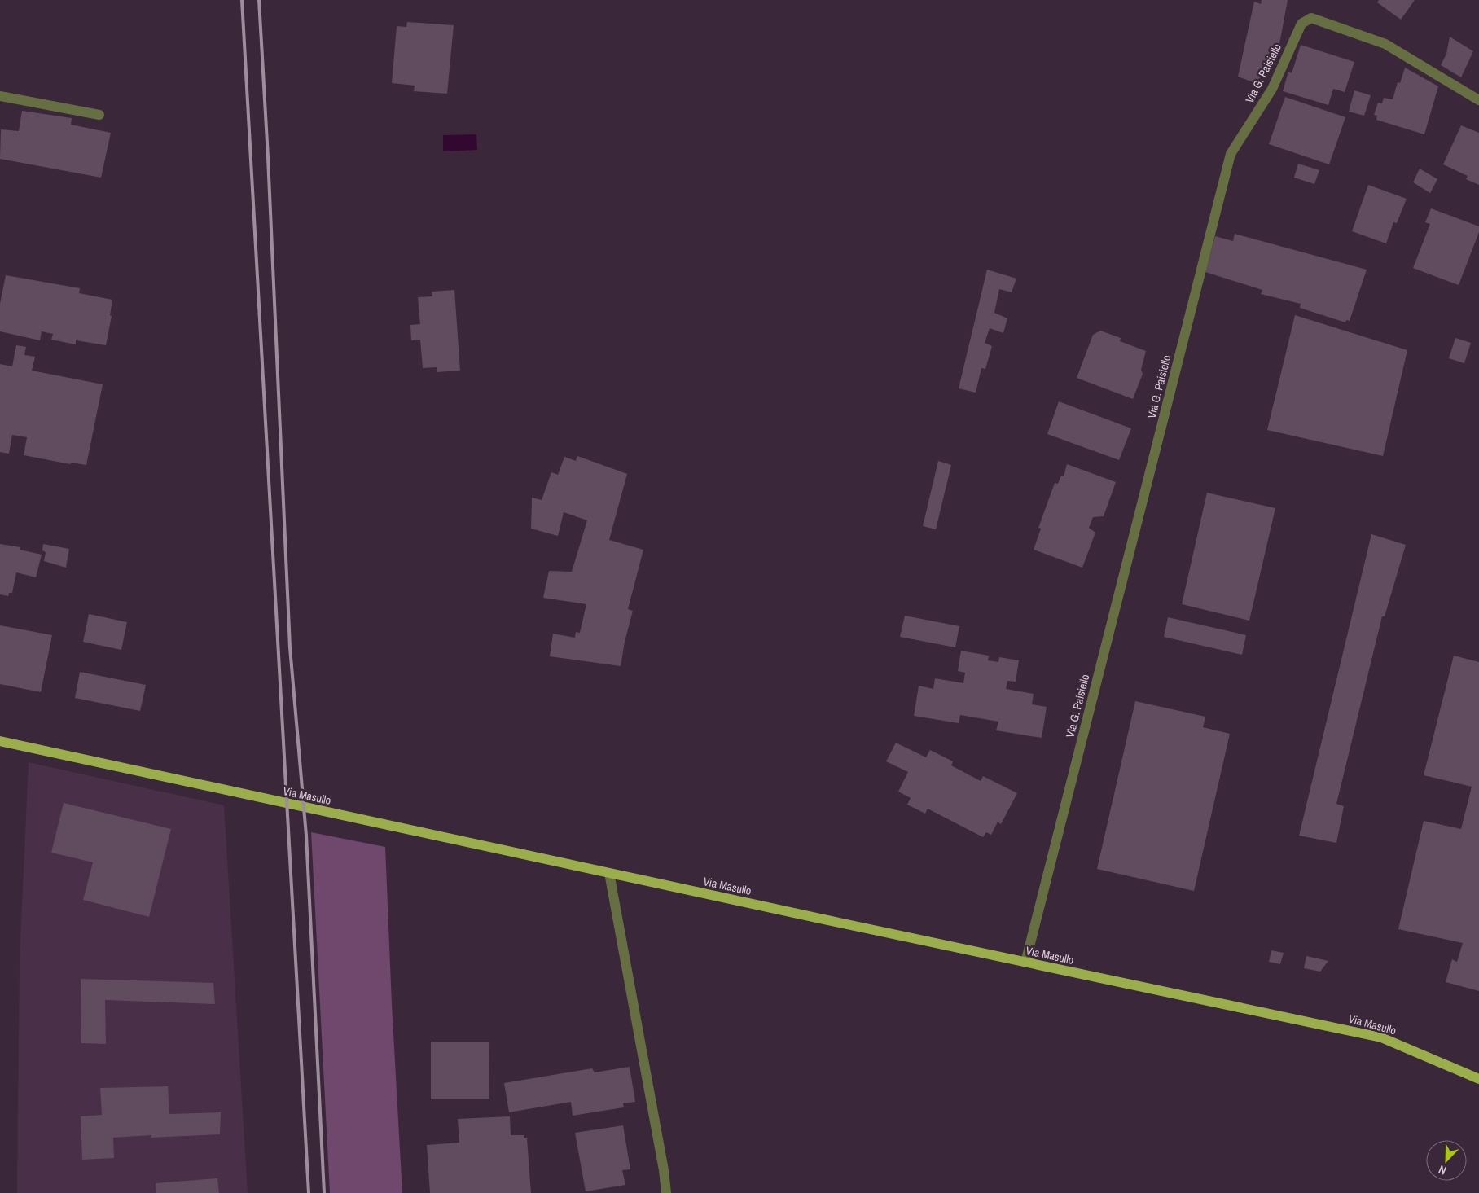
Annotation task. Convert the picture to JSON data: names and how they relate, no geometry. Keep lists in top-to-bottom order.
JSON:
{
  "streets": {
    "main road": ["Via Masullo"],
    "street": ["Via G. Paisiello"]
  },
  "crossings": [
    ["Via G. Paisiello", "Via Masullo"]
  ],
  "north": "bottom left"
}
